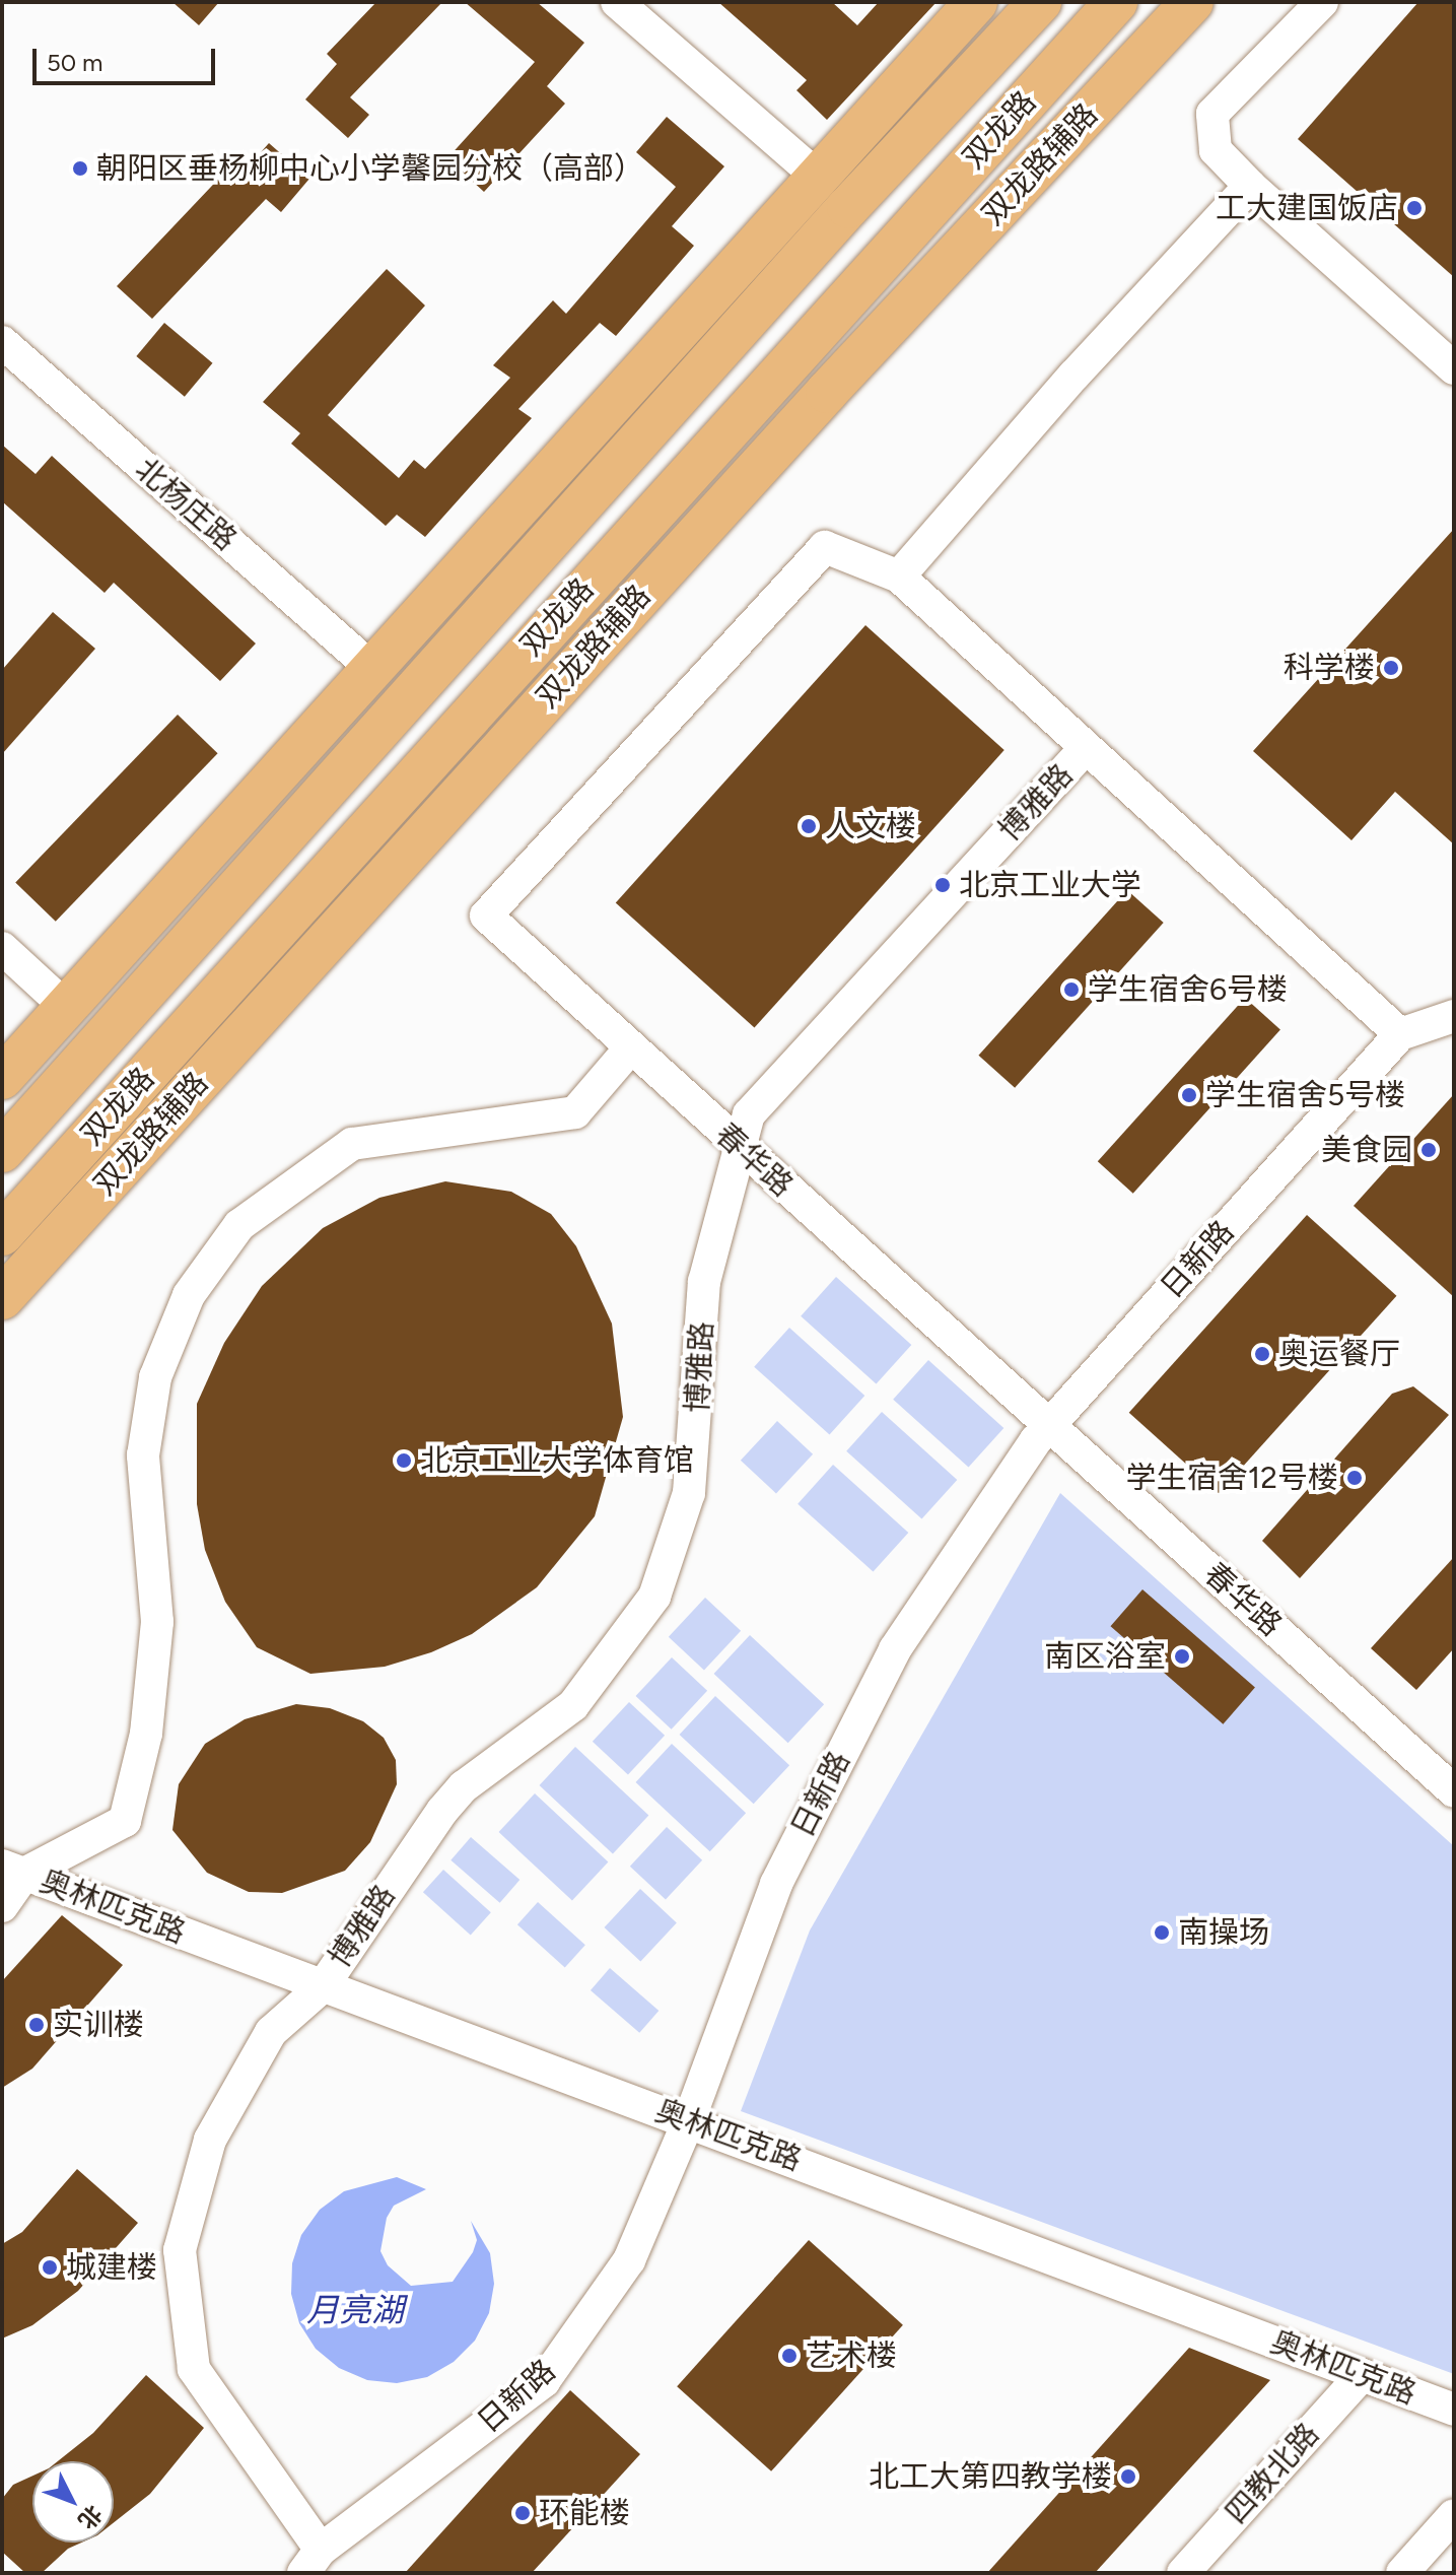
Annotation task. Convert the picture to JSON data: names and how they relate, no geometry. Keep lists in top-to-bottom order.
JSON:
{
  "streets": {
    "main road": ["双龙路", "双龙路辅路"],
    "street": [
      "北杨庄路",
      "博雅路",
      "春华路",
      "日新路",
      "奥林匹克路",
      "四教北路"
    ]
  },
  "crossings": [
    ["博雅路", "春华路"],
    ["博雅路", "日新路"],
    ["博雅路", "奥林匹克路"],
    ["春华路", "日新路"],
    ["日新路", "奥林匹克路"],
    ["奥林匹克路", "四教北路"]
  ],
  "water": ["月亮湖"],
  "places": [
    "朝阳区垂杨柳中心小学馨园分校（高部）",
    "工大建国饭店",
    "科学楼",
    "人文楼",
    "北京工业大学",
    "学生宿舍6号楼",
    "学生宿舍5号楼",
    "美食园",
    "奥运餐厅",
    "北京工业大学体育馆",
    "学生宿舍12号楼",
    "南区浴室",
    "南操场",
    "实训楼",
    "城建楼",
    "艺术楼",
    "北工大第四教学楼",
    "环能楼"
  ],
  "scale_bar": "50 m",
  "north": "bottom right"
}
